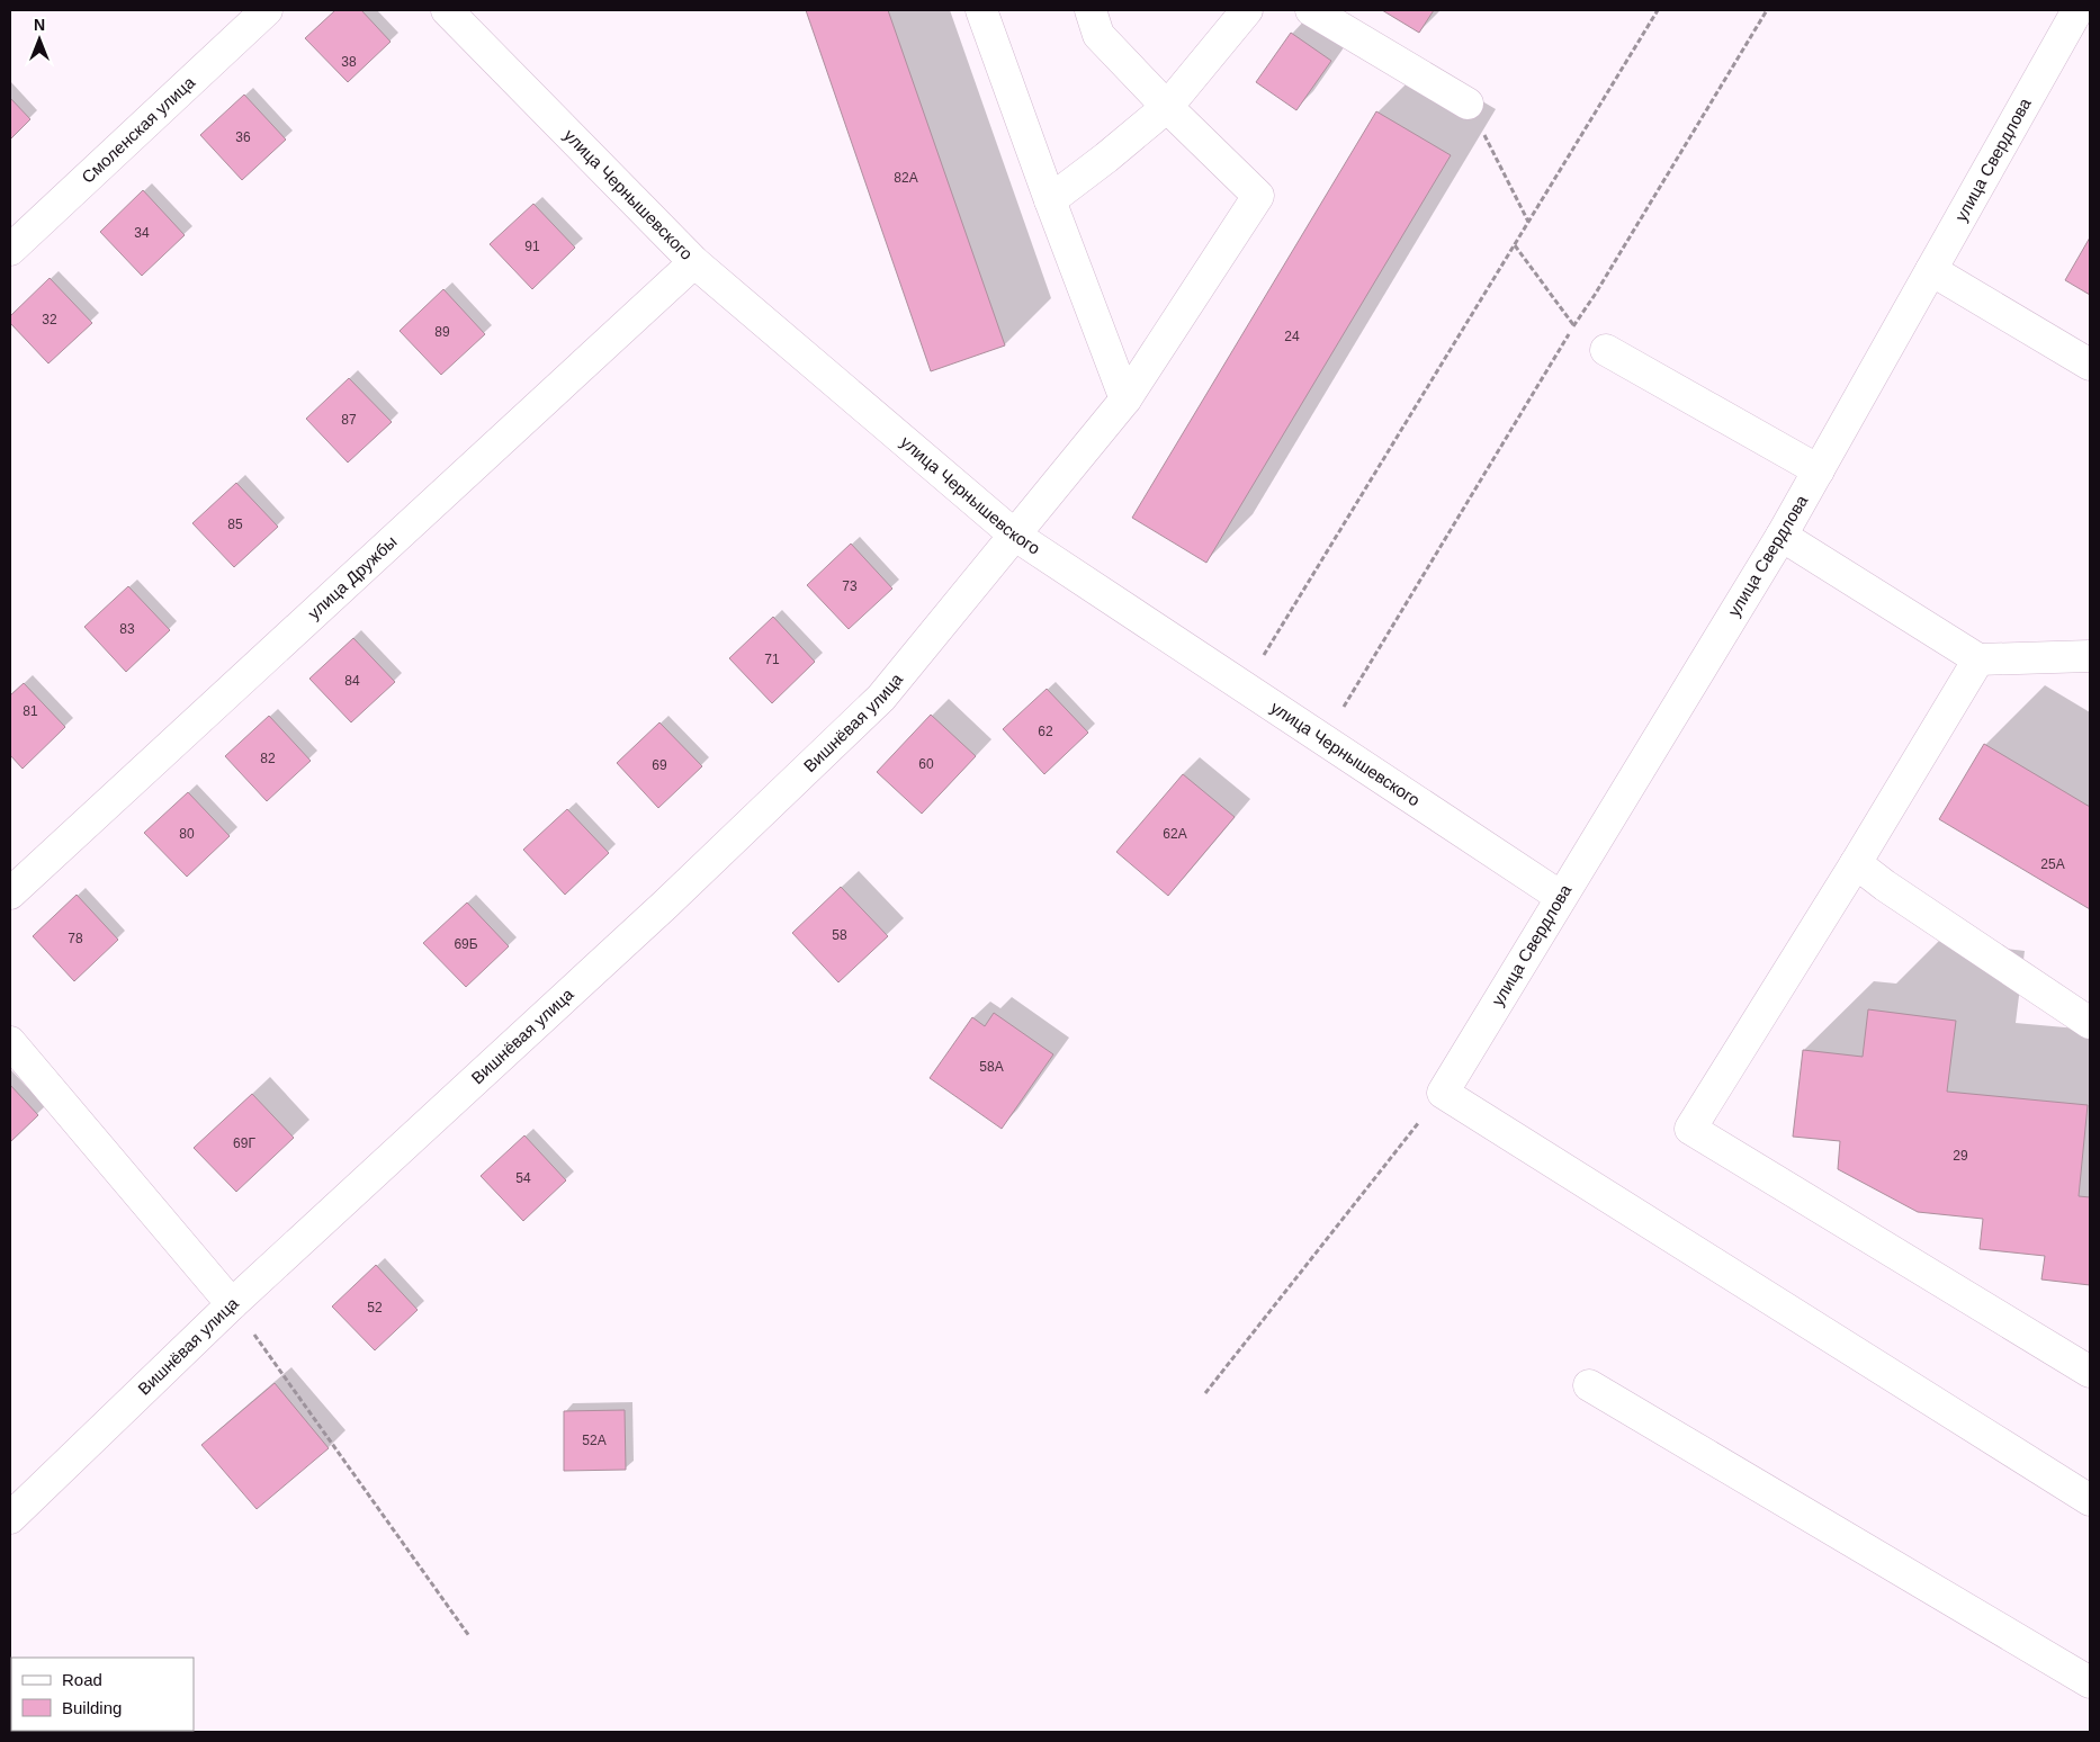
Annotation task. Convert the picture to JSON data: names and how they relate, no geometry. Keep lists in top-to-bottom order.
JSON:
{
  "streets": {
    "street": [
      "Смоленская улица",
      "улица Свердлова",
      "улица Чернышевского",
      "улица Дружбы",
      "Вишнёвая улица"
    ]
  },
  "crossings": [
    ["улица Свердлова", "улица Чернышевского"],
    ["улица Чернышевского", "улица Дружбы"],
    ["улица Чернышевского", "Вишнёвая улица"]
  ],
  "house_numbers": [
    "38",
    "36",
    "82А",
    "34",
    "91",
    "32",
    "89",
    "24",
    "87",
    "85",
    "73",
    "83",
    "71",
    "84",
    "81",
    "62",
    "82",
    "60",
    "69",
    "80",
    "62А",
    "25А",
    "58",
    "78",
    "69Б",
    "58А",
    "69Г",
    "29",
    "54",
    "52",
    "52А"
  ],
  "legend": ["Road", "Building"],
  "north": "top"
}
